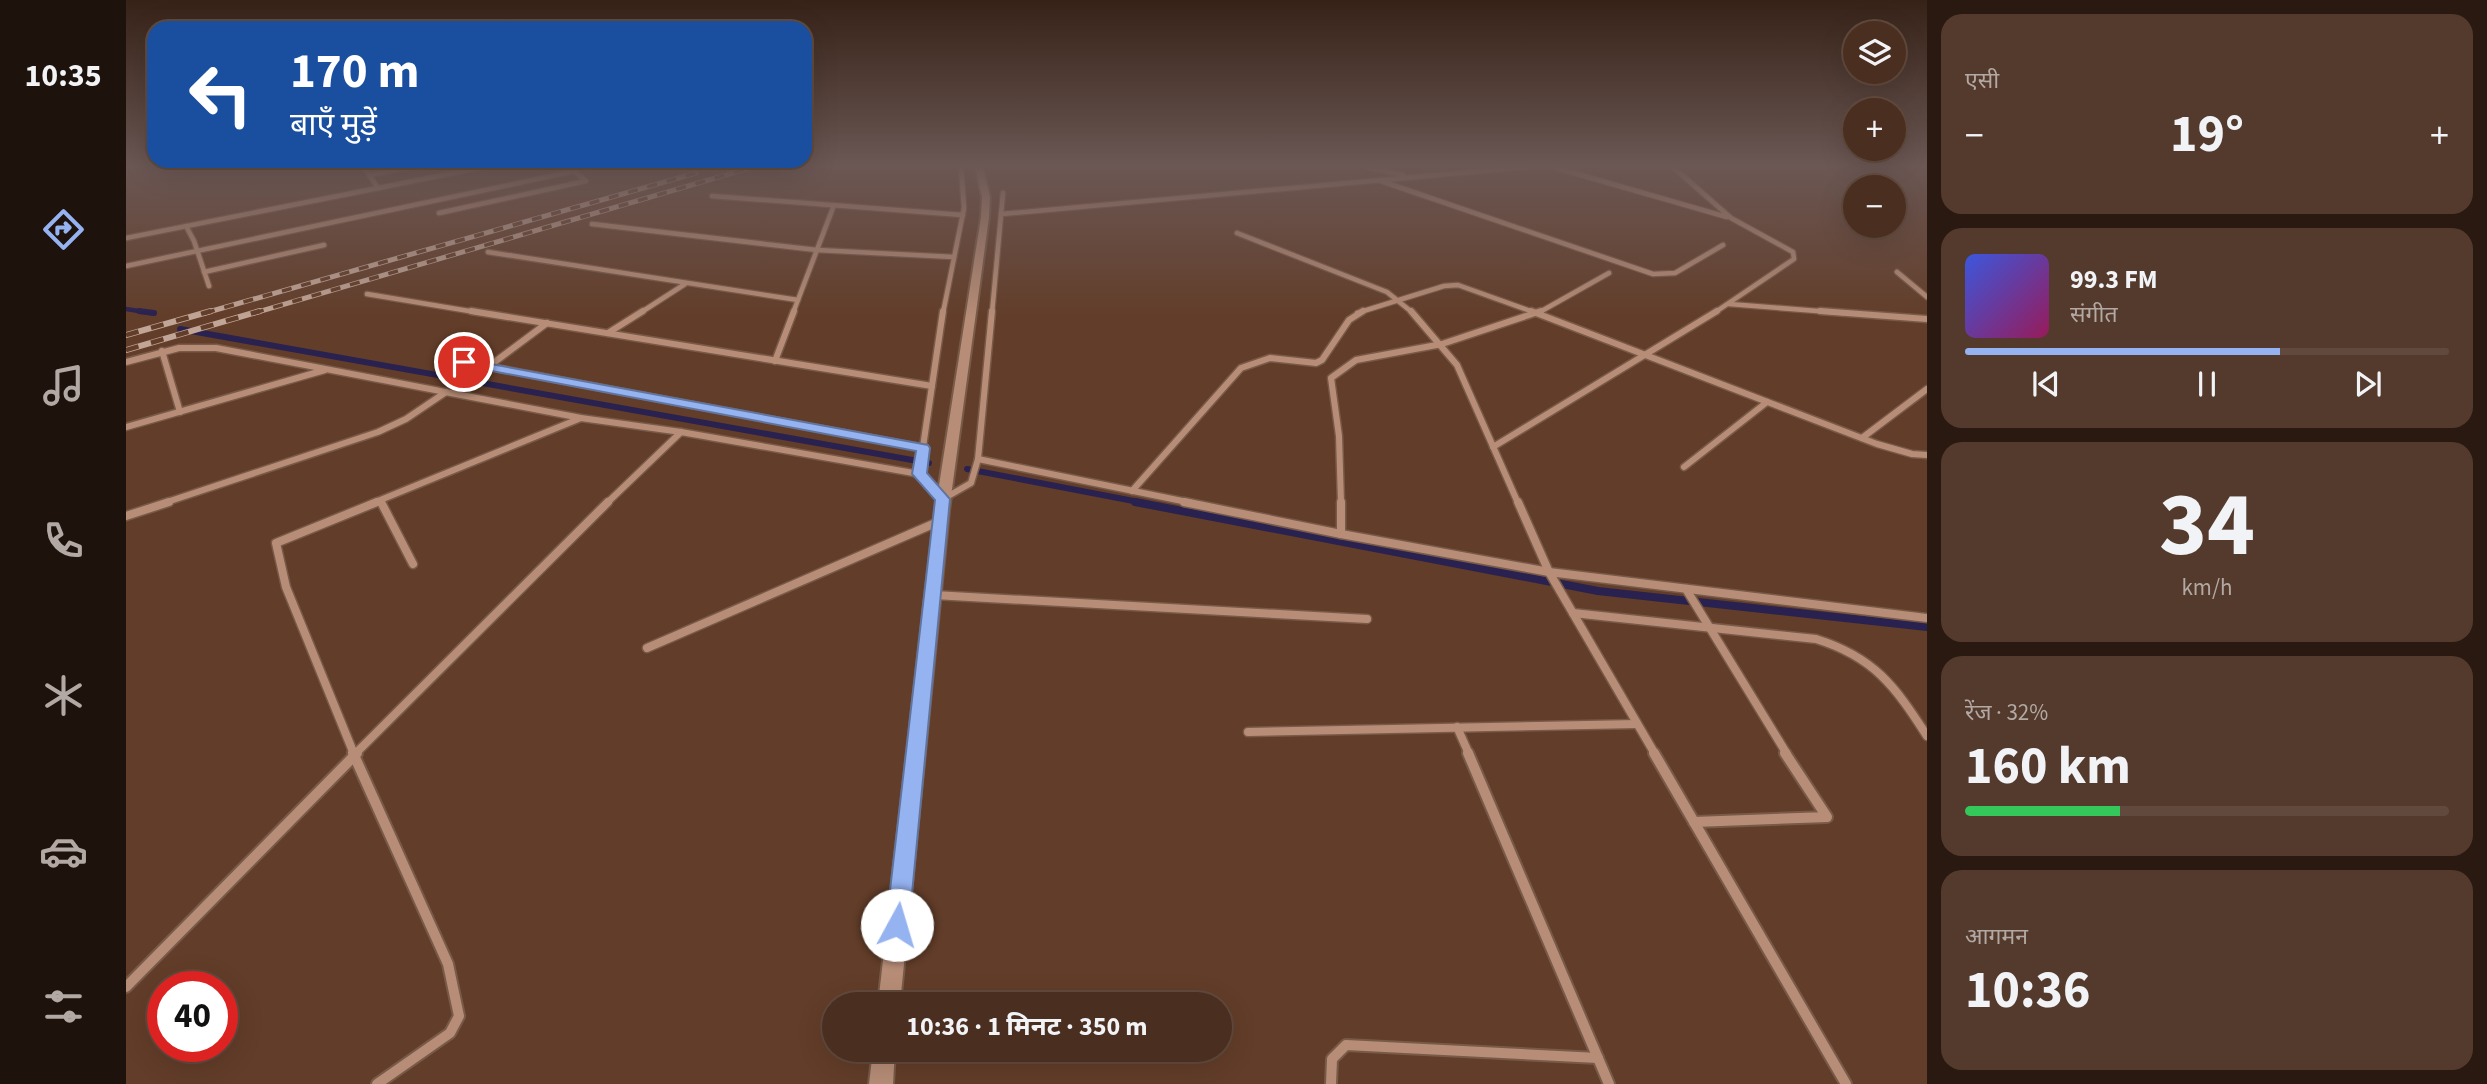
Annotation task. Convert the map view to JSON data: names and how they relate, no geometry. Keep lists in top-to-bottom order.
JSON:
{
  "page": {
    "tabs": "10:35",
    "tile": [
      "एसी",
      ["34", "km/h"],
      ["रेंज · 32%", "160 km"],
      ["आगमन", "10:36"]
    ],
    "map_buttons": ["+", "−"],
    "turn": ["170 m", "बाएँ मुड़ें"],
    "heat": ["−", "19°", "+"],
    "song": ["99.3 FM", "संगीत"],
    "limit": "40",
    "trip": "10:36 · 1 मिनट · 350 m"
  }
}
